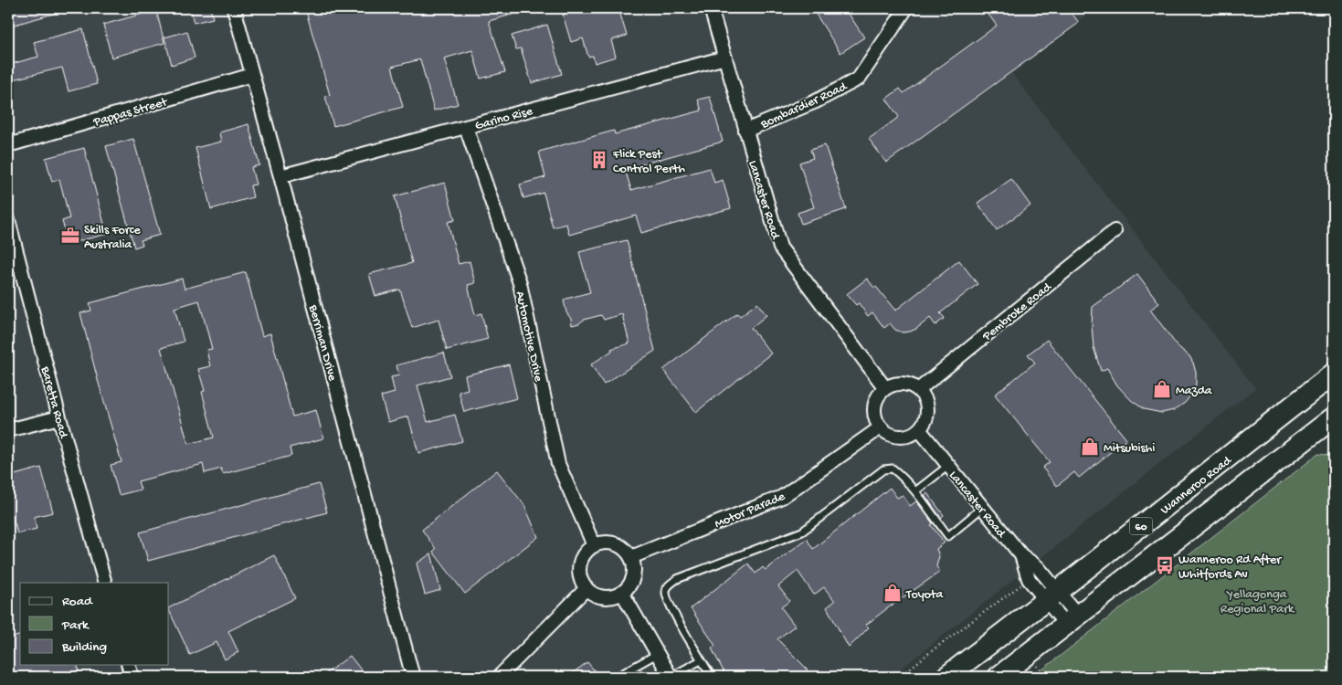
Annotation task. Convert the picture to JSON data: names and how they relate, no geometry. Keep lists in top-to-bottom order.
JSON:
{
  "streets": {
    "highway": ["Wanneroo Road", "60"],
    "street": [
      "Bombardier Road",
      "Pappas Street",
      "Garino Rise",
      "Lancaster Road",
      "Pembroke Road",
      "Automotive Drive",
      "Berriman Drive",
      "Baretta Road",
      "Motor Parade"
    ]
  },
  "crossings": [
    ["Bombardier Road", "Lancaster Road"],
    ["Pappas Street", "Berriman Drive"],
    ["Garino Rise", "Lancaster Road"],
    ["Garino Rise", "Automotive Drive"],
    ["Garino Rise", "Berriman Drive"],
    ["Lancaster Road", "Pembroke Road"],
    ["Lancaster Road", "Wanneroo Road"],
    ["Lancaster Road", "Motor Parade"],
    ["Lancaster Road", "60"],
    ["Pembroke Road", "Motor Parade"],
    ["Automotive Drive", "Motor Parade"]
  ],
  "parks": ["Yellagonga Regional Park"],
  "places": {
    "building": ["Flick Pest Control Perth"],
    "office": ["Skills Force Australia"],
    "shop": ["Mazda", "Mitsubishi", "Toyota"],
    "bus stop": ["Wanneroo Rd After Whitfords Av"]
  },
  "legend": ["Road", "Park", "Building"]
}
